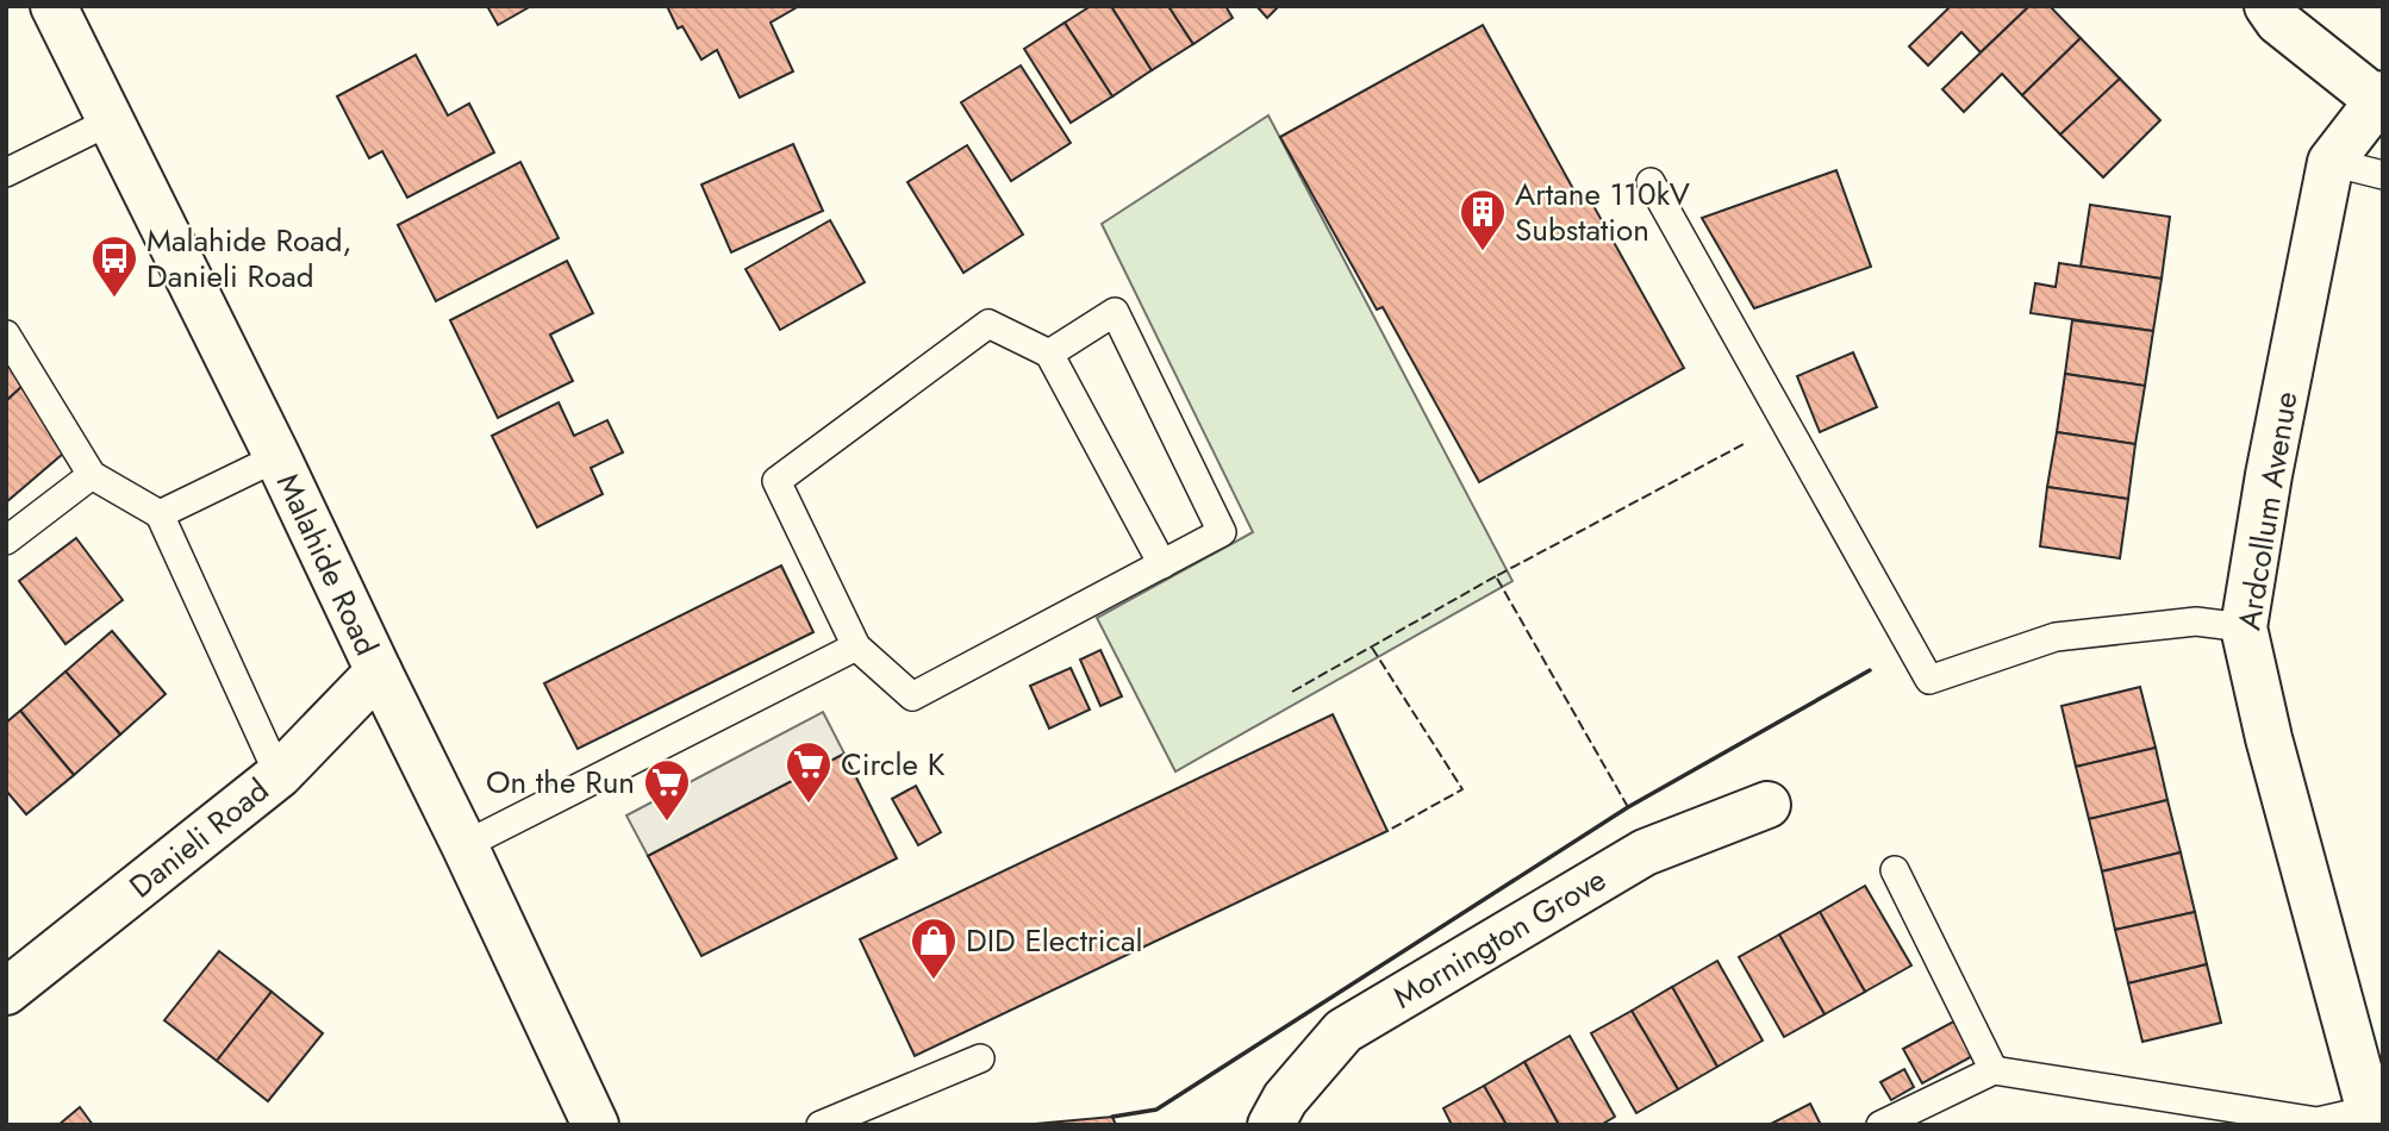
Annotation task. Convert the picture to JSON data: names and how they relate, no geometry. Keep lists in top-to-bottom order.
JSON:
{
  "streets": {
    "street": [
      "Ardcollum Avenue",
      "Malahide Road",
      "Danieli Road",
      "Mornington Grove"
    ]
  },
  "crossings": [
    ["Malahide Road", "Danieli Road"]
  ],
  "places": {
    "building": ["Artane 110kV Substation"],
    "bus stop": ["Malahide Road, Danieli Road"],
    "supermarket": ["Circle K", "On the Run"],
    "shop": ["DID Electrical"]
  }
}
